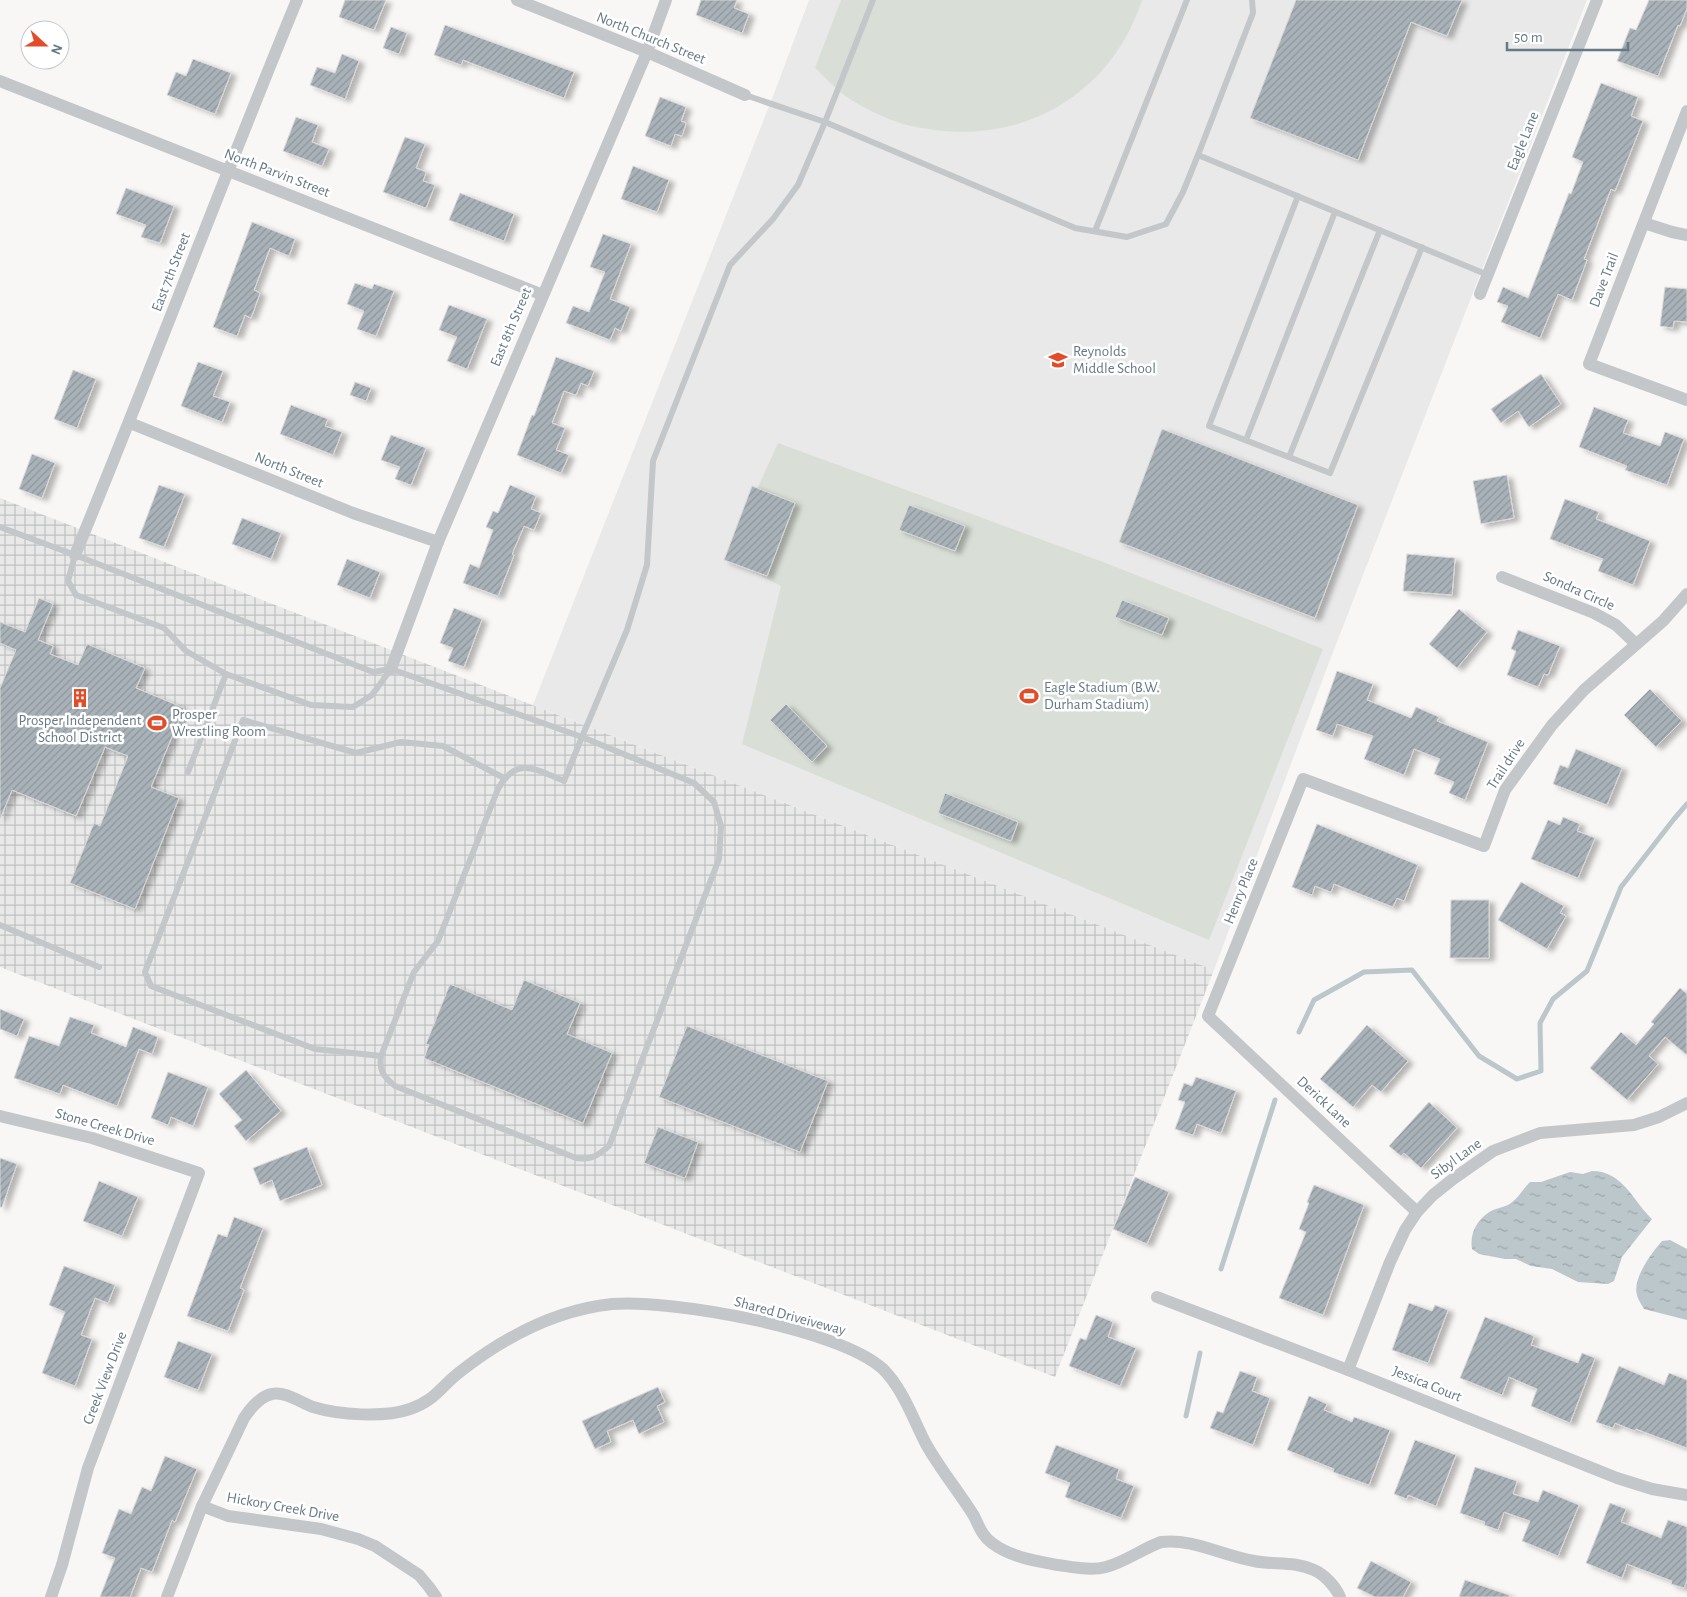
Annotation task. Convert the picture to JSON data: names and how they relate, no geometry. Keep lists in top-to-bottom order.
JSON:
{
  "streets": {
    "street": [
      "North Church Street",
      "Eagle Lane",
      "North Parvin Street",
      "East 7th Street",
      "Dave Trail",
      "East 8th Street",
      "North Street",
      "Sondra Circle",
      "Trail drive",
      "Henry Place",
      "Derick Lane",
      "Stone Creek Drive",
      "Sibyl Lane",
      "Shared Driveiveway",
      "Creek View Drive",
      "Jessica Court",
      "Hickory Creek Drive"
    ]
  },
  "crossings": [
    ["North Church Street", "East 8th Street"],
    ["North Parvin Street", "East 7th Street"],
    ["North Parvin Street", "East 8th Street"],
    ["East 7th Street", "North Street"],
    ["East 8th Street", "North Street"],
    ["Sondra Circle", "Trail drive"],
    ["Trail drive", "Henry Place"],
    ["Henry Place", "Derick Lane"],
    ["Derick Lane", "Sibyl Lane"],
    ["Stone Creek Drive", "Creek View Drive"],
    ["Sibyl Lane", "Jessica Court"],
    ["Shared Driveiveway", "Hickory Creek Drive"]
  ],
  "places": {
    "school or university": ["Reynolds Middle School"],
    "sports": ["Eagle Stadium (B.W. Durham Stadium)", "Prosper Wrestling Room"],
    "building": ["Prosper Independent School District"]
  },
  "scale_bar": "50 m",
  "north": "right"
}
